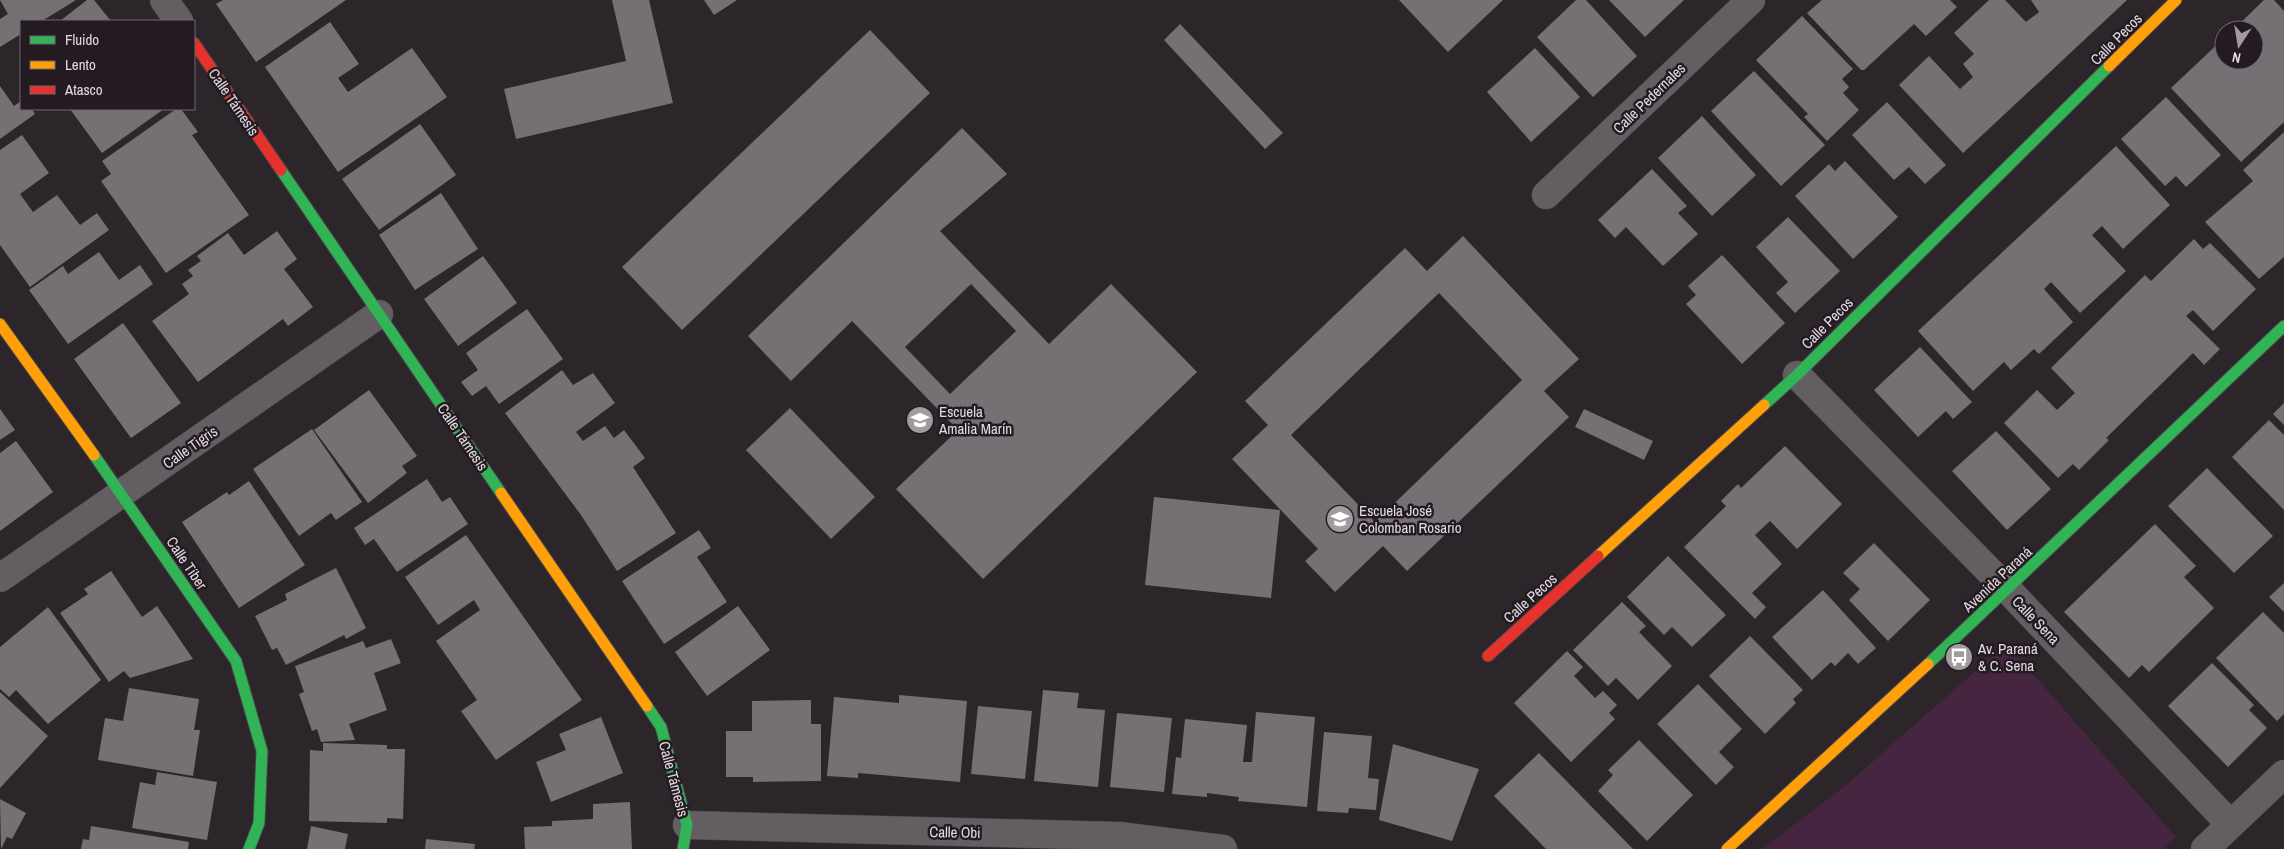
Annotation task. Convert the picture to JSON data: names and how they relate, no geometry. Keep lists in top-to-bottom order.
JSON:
{
  "streets": {
    "street": [
      "Calle Pecos",
      "Calle Pedernales",
      "Calle Támesis",
      "Calle Tigris",
      "Calle Tíber",
      "Avenida Paraná",
      "Calle Sena",
      "Calle Obi"
    ]
  },
  "crossings": [
    ["Calle Pecos", "Calle Sena"],
    ["Calle Támesis", "Calle Tigris"],
    ["Calle Támesis", "Calle Obi"],
    ["Calle Tigris", "Calle Tíber"],
    ["Avenida Paraná", "Calle Sena"]
  ],
  "places": {
    "school or university": ["Escuela Amalia Marín", "Escuela José Colomban Rosario"],
    "bus stop": ["Av. Paraná & C. Sena"]
  },
  "legend": ["Fluido", "Lento", "Atasco"],
  "north": "bottom"
}
